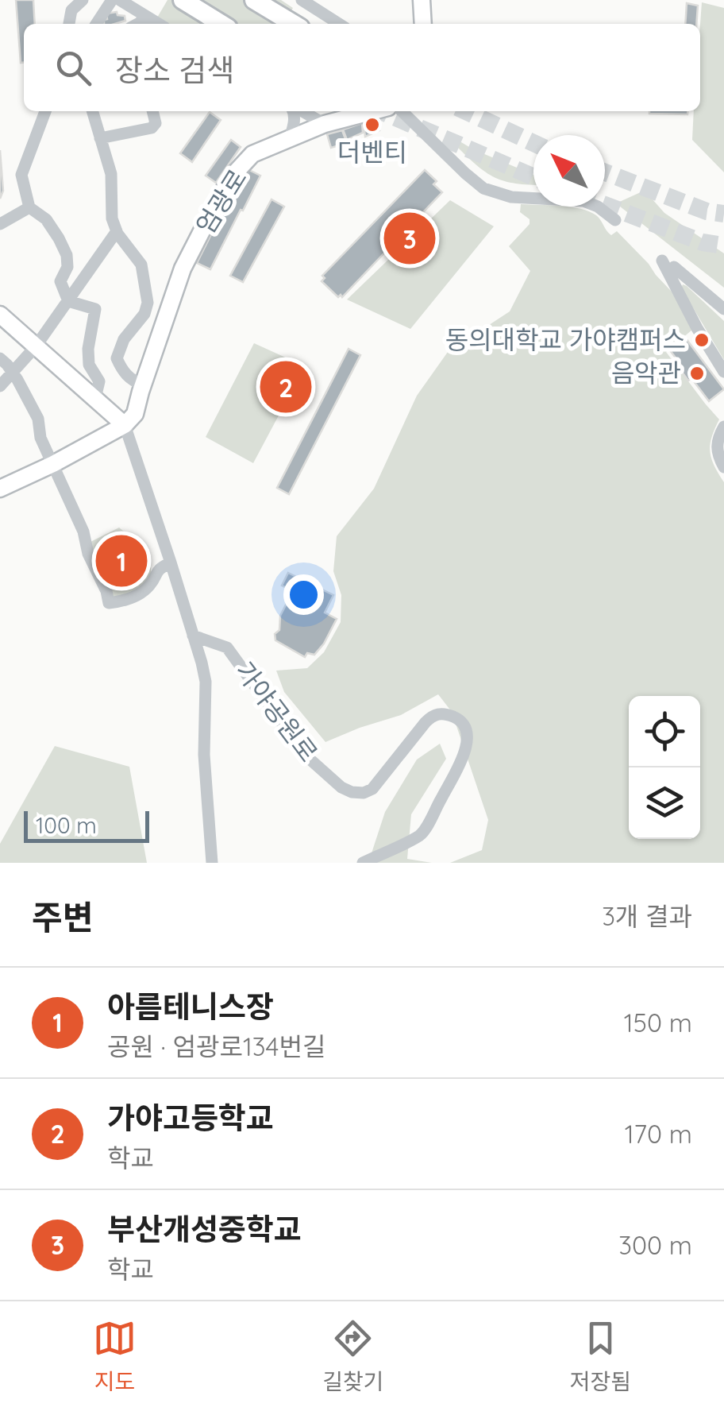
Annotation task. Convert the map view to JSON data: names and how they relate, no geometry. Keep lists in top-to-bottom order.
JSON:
{
  "streets": {
    "main road": ["엄광로", "가야공원로"]
  },
  "crossings": [
    ["엄광로", "가야공원로"]
  ],
  "places": ["더벤티", "동의대학교 가야캠퍼스", "음악관"],
  "scale_bar": "100 m",
  "north": "top left",
  "page": {
    "search": "장소 검색",
    "pins": ["3", "2", "1"],
    "scale": "100 m",
    "heading": ["주변", "3개 결과"],
    "list": [
      {
        "mark": "1",
        "name": "아름테니스장",
        "note": "공원 · 엄광로134번길",
        "value": "150 m"
      },
      {
        "mark": "2",
        "name": "가야고등학교",
        "note": "학교",
        "value": "170 m"
      },
      {
        "mark": "3",
        "name": "부산개성중학교",
        "note": "학교",
        "value": "300 m"
      }
    ],
    "nav": ["지도", "길찾기", "저장됨"]
  }
}
